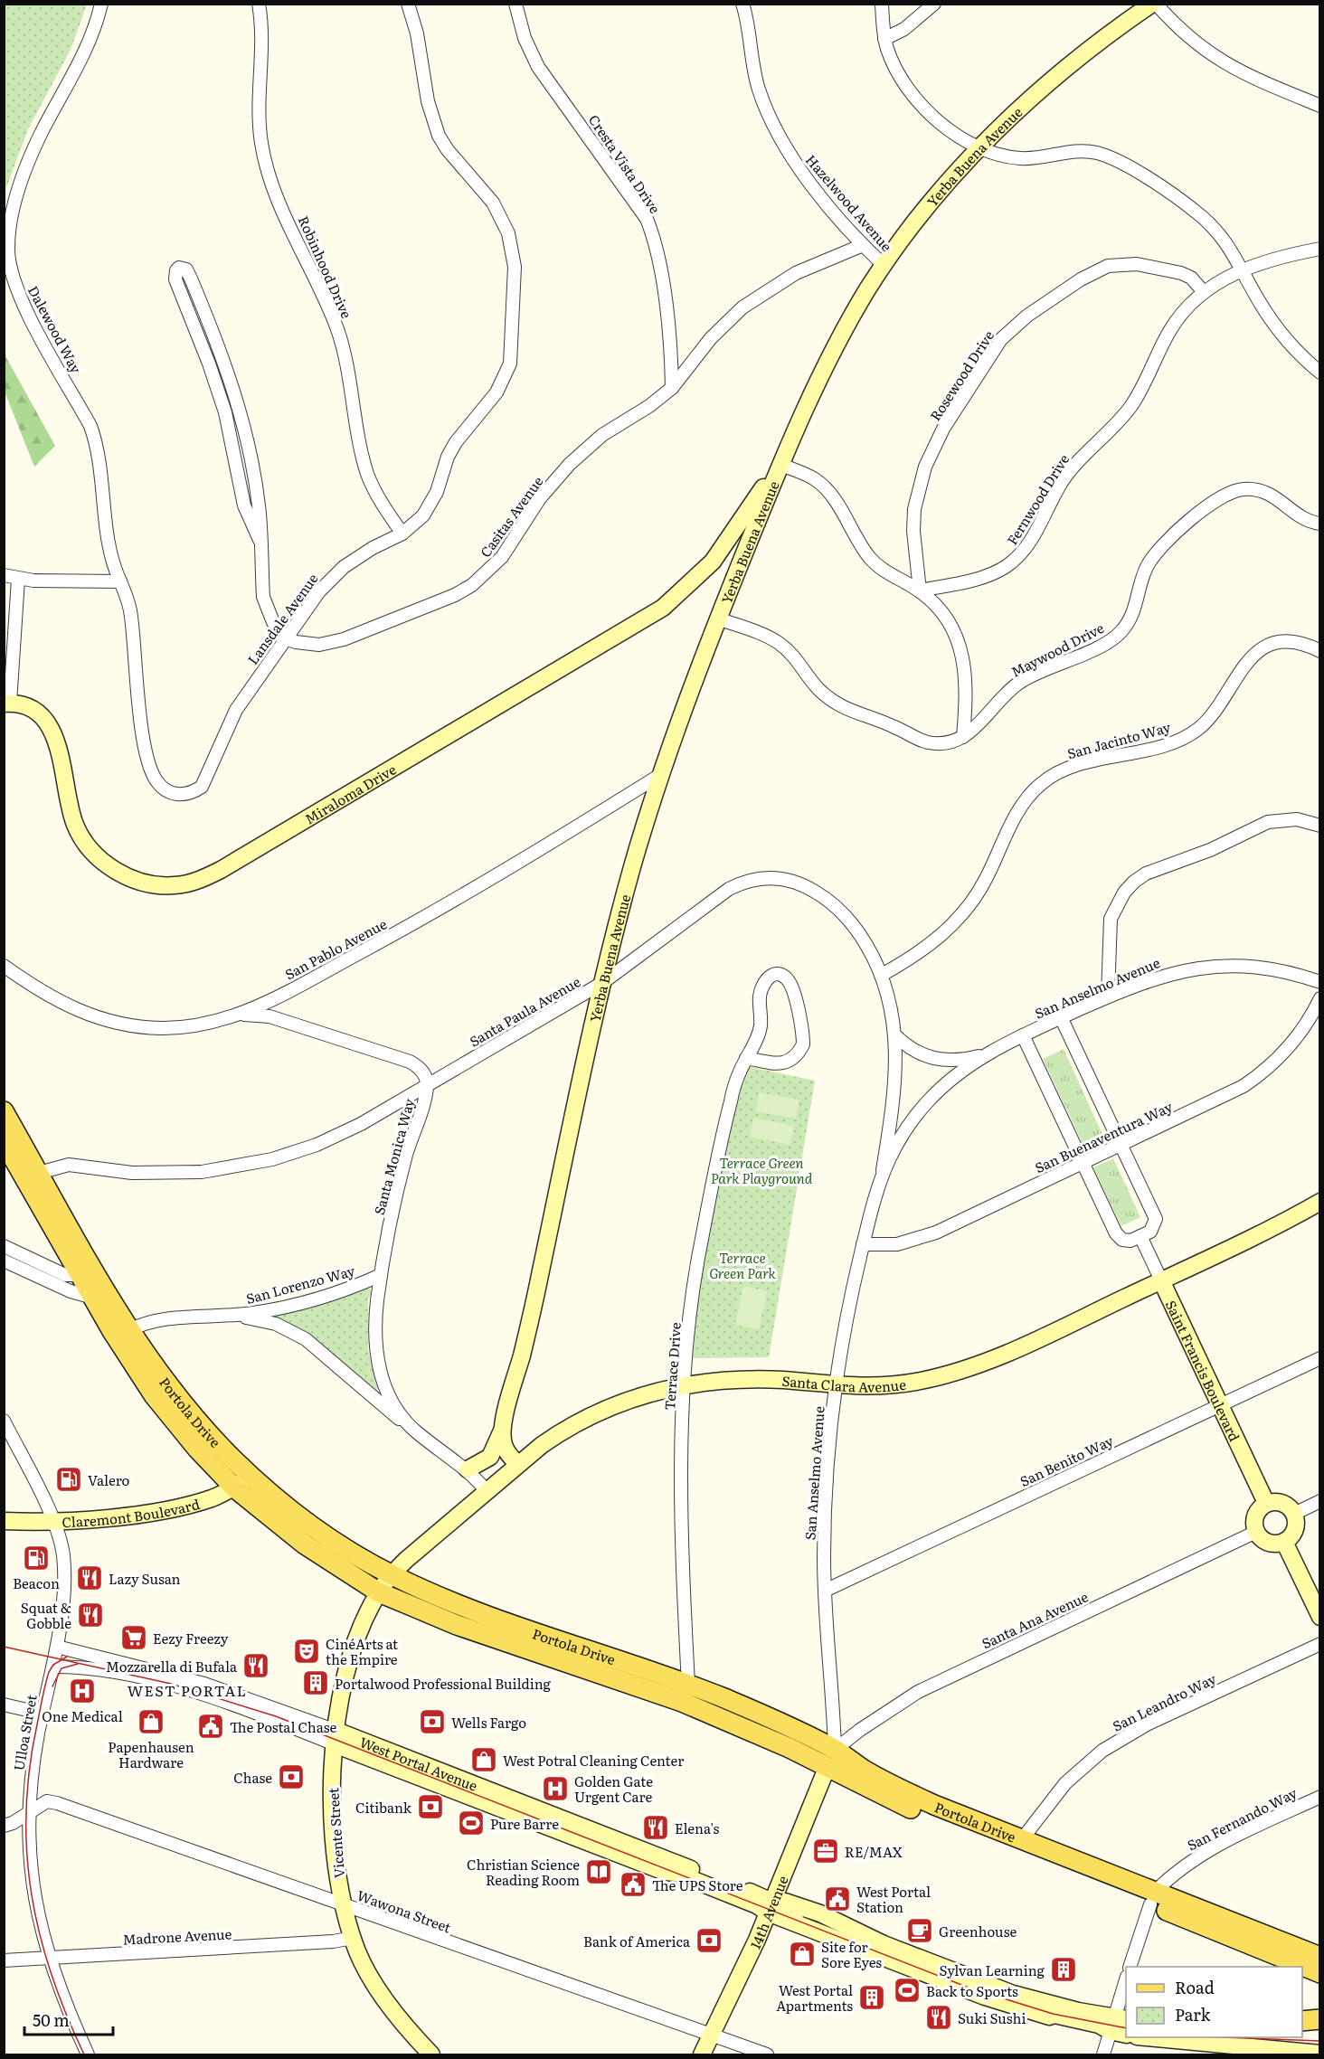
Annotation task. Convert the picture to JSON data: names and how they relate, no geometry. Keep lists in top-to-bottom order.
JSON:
{
  "streets": {
    "main road": ["Portola Drive"],
    "street": [
      "Yerba Buena Avenue",
      "Cresta Vista Drive",
      "Hazelwood Avenue",
      "Robinhood Drive",
      "Dalewood Way",
      "Rosewood Drive",
      "Fernwood Drive",
      "Casitas Avenue",
      "Lansdale Avenue",
      "Maywood Drive",
      "San Jacinto Way",
      "Miraloma Drive",
      "San Pablo Avenue",
      "San Anselmo Avenue",
      "Santa Paula Avenue",
      "San Buenaventura Way",
      "Santa Monica Way",
      "San Lorenzo Way",
      "Terrace Drive",
      "Saint Francis Boulevard",
      "Santa Clara Avenue",
      "San Benito Way",
      "Claremont Boulevard",
      "Santa Ana Avenue",
      "San Leandro Way",
      "Ulloa Street",
      "West Portal Avenue",
      "San Fernando Way",
      "Vicente Street",
      "Wawona Street",
      "14th Avenue",
      "Madrone Avenue"
    ]
  },
  "crossings": [
    ["Yerba Buena Avenue", "Hazelwood Avenue"],
    ["Yerba Buena Avenue", "Maywood Drive"],
    ["Yerba Buena Avenue", "Miraloma Drive"],
    ["Yerba Buena Avenue", "San Pablo Avenue"],
    ["Yerba Buena Avenue", "Santa Paula Avenue"],
    ["Yerba Buena Avenue", "Santa Monica Way"],
    ["Cresta Vista Drive", "Casitas Avenue"],
    ["Hazelwood Avenue", "Casitas Avenue"],
    ["Robinhood Drive", "Lansdale Avenue"],
    ["Dalewood Way", "Lansdale Avenue"],
    ["Rosewood Drive", "Fernwood Drive"],
    ["Casitas Avenue", "Lansdale Avenue"],
    ["San Jacinto Way", "Santa Paula Avenue"],
    ["San Pablo Avenue", "Santa Monica Way"],
    ["San Anselmo Avenue", "Santa Paula Avenue"],
    ["San Anselmo Avenue", "San Buenaventura Way"],
    ["San Anselmo Avenue", "Santa Clara Avenue"],
    ["San Anselmo Avenue", "Portola Drive"],
    ["San Anselmo Avenue", "San Benito Way"],
    ["San Anselmo Avenue", "Santa Ana Avenue"],
    ["San Anselmo Avenue", "14th Avenue"],
    ["Santa Paula Avenue", "Santa Monica Way"],
    ["Santa Paula Avenue", "Portola Drive"],
    ["Santa Monica Way", "San Lorenzo Way"],
    ["Santa Monica Way", "Santa Clara Avenue"],
    ["San Lorenzo Way", "Portola Drive"],
    ["Terrace Drive", "Santa Clara Avenue"],
    ["Terrace Drive", "Portola Drive"],
    ["Saint Francis Boulevard", "Santa Clara Avenue"],
    ["Saint Francis Boulevard", "San Benito Way"],
    ["Saint Francis Boulevard", "Santa Ana Avenue"],
    ["Santa Clara Avenue", "Portola Drive"],
    ["Santa Clara Avenue", "Vicente Street"],
    ["Portola Drive", "Claremont Boulevard"],
    ["Portola Drive", "Santa Ana Avenue"],
    ["Portola Drive", "San Leandro Way"],
    ["Portola Drive", "San Fernando Way"],
    ["Portola Drive", "Vicente Street"],
    ["Portola Drive", "14th Avenue"],
    ["Claremont Boulevard", "Ulloa Street"],
    ["Santa Ana Avenue", "14th Avenue"],
    ["Ulloa Street", "West Portal Avenue"],
    ["Ulloa Street", "Wawona Street"],
    ["Ulloa Street", "Madrone Avenue"],
    ["West Portal Avenue", "Vicente Street"],
    ["West Portal Avenue", "14th Avenue"],
    ["Vicente Street", "Wawona Street"],
    ["Vicente Street", "Madrone Avenue"],
    ["Wawona Street", "14th Avenue"]
  ],
  "districts": ["WEST PORTAL"],
  "parks": ["Terrace Green Park Playground", "Terrace Green Park"],
  "places": {
    "fuel station": ["Valero", "Beacon"],
    "restaurant": [
      "Lazy Susan",
      "Squat & Gobble",
      "Mozzarella di Bufala",
      "Elena's",
      "Suki Sushi"
    ],
    "supermarket": ["Eezy Freezy"],
    "theatre": ["CinéArts at the Empire"],
    "building": ["Portalwood Professional Building", "Sylvan Learning", "West Portal Apartments"],
    "hospital": ["One Medical", "Golden Gate Urgent Care"],
    "shop": ["Papenhausen Hardware", "West Potral Cleaning Center", "Site for Sore Eyes"],
    "bank": [
      "Wells Fargo",
      "Chase",
      "Citibank",
      "Bank of America"
    ],
    "public building": ["The Postal Chase", "The UPS Store", "West Portal Station"],
    "sports": ["Pure Barre", "Back to Sports"],
    "office": ["RE/MAX"],
    "library": ["Christian Science Reading Room"],
    "cafe": ["Greenhouse"]
  },
  "legend": ["Road", "Park"],
  "scale_bar": "50 m"
}
